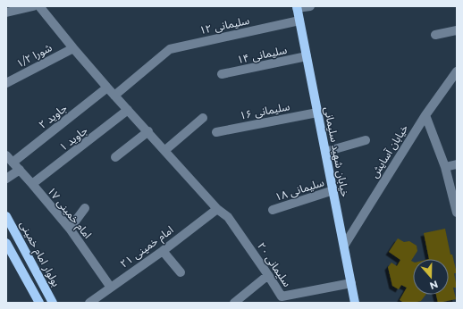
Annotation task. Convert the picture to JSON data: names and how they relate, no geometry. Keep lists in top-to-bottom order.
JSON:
{
  "streets": {
    "main road": ["خیابان شهید سلیمانی", "بولوار امام خمینی"],
    "street": [
      "سلیمانی ۱۲",
      "سلیمانی ۱۴",
      "شورا ۱/۲",
      "سلیمانی ۱۶",
      "جاوید ۲",
      "جاوید ۱",
      "خیابان آسایش",
      "سلیمانی ۱۸",
      "امام خمینی ۱۷",
      "امام خمینی ۲۱",
      "سلیمانی ۲۰"
    ]
  },
  "crossings": [
    ["سلیمانی ۱۲", "خیابان شهید سلیمانی"],
    ["سلیمانی ۱۲", "سلیمانی ۲۰"],
    ["سلیمانی ۱۴", "خیابان شهید سلیمانی"],
    ["شورا ۱/۲", "سلیمانی ۲۰"],
    ["سلیمانی ۱۶", "خیابان شهید سلیمانی"],
    ["جاوید ۲", "امام خمینی ۱۷"],
    ["جاوید ۲", "سلیمانی ۲۰"],
    ["جاوید ۱", "امام خمینی ۱۷"],
    ["جاوید ۱", "سلیمانی ۲۰"],
    ["خیابان آسایش", "خیابان شهید سلیمانی"],
    ["خیابان شهید سلیمانی", "سلیمانی ۱۸"],
    ["خیابان شهید سلیمانی", "سلیمانی ۲۰"],
    ["امام خمینی ۱۷", "امام خمینی ۲۱"],
    ["امام خمینی ۲۱", "سلیمانی ۲۰"]
  ],
  "north": "bottom"
}
